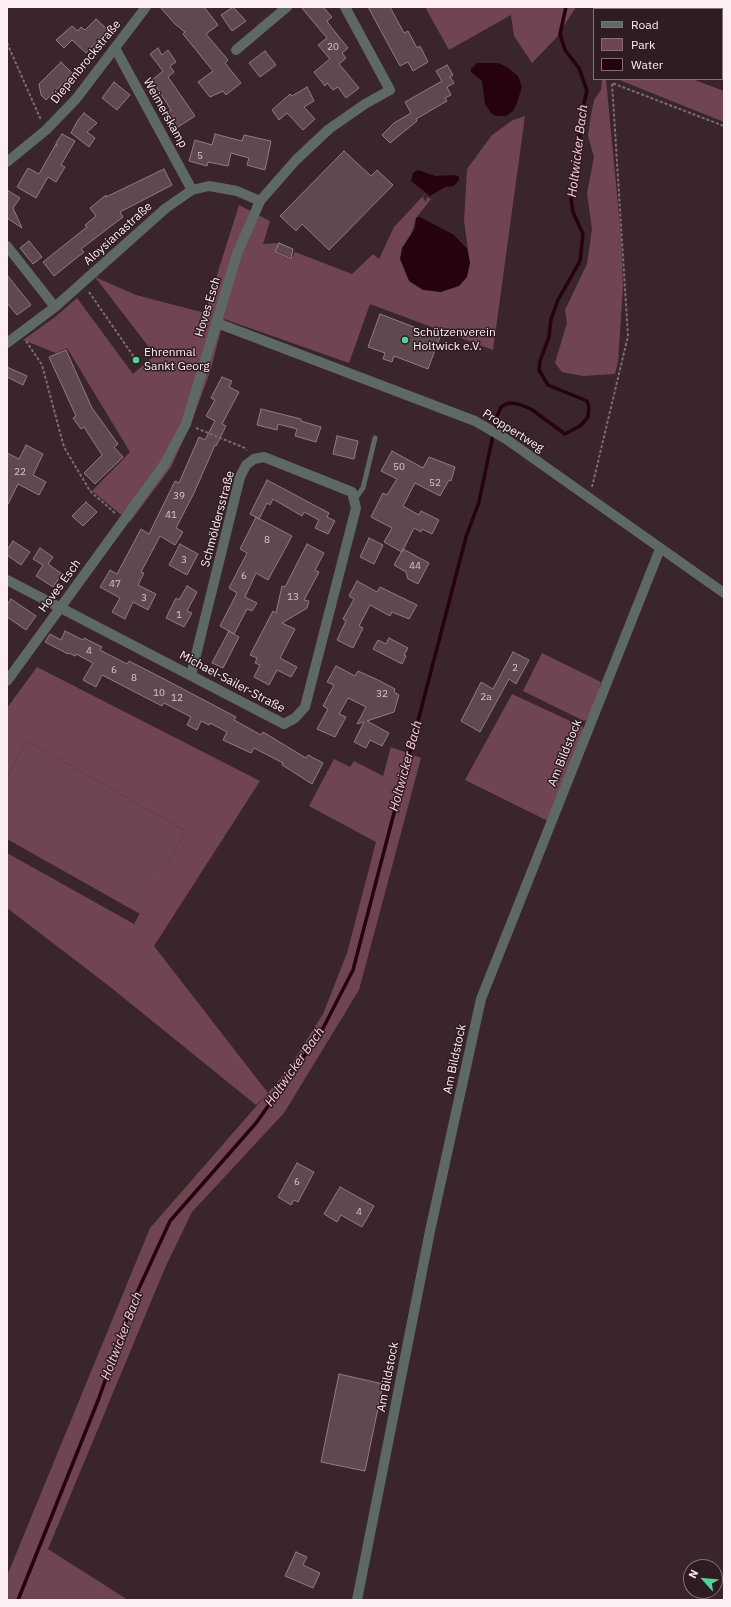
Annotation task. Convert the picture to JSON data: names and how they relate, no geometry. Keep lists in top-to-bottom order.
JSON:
{
  "streets": {
    "street": [
      "Diepenbrockstraße",
      "Weimerskamp",
      "Aloysianastraße",
      "Hoves Esch",
      "Proppertweg",
      "Schmöldersstraße",
      "Michael-Sailer-Straße",
      "Am Bildstock"
    ]
  },
  "crossings": [
    ["Diepenbrockstraße", "Weimerskamp"],
    ["Weimerskamp", "Aloysianastraße"],
    ["Aloysianastraße", "Hoves Esch"],
    ["Hoves Esch", "Proppertweg"],
    ["Hoves Esch", "Michael-Sailer-Straße"],
    ["Proppertweg", "Am Bildstock"],
    ["Schmöldersstraße", "Michael-Sailer-Straße"]
  ],
  "water": ["Holtwicker Bach"],
  "places": ["Schützenverein Holtwick e.V.", "Ehrenmal Sankt Georg"],
  "house_numbers": [
    "20",
    "5",
    "50",
    "22",
    "52",
    "39",
    "41",
    "8",
    "3",
    "44",
    "6",
    "47",
    "13",
    "3",
    "1",
    "4",
    "2",
    "6",
    "8",
    "10",
    "32",
    "2a",
    "12",
    "6",
    "4"
  ],
  "legend": ["Road", "Park", "Water"],
  "north": "top left"
}
